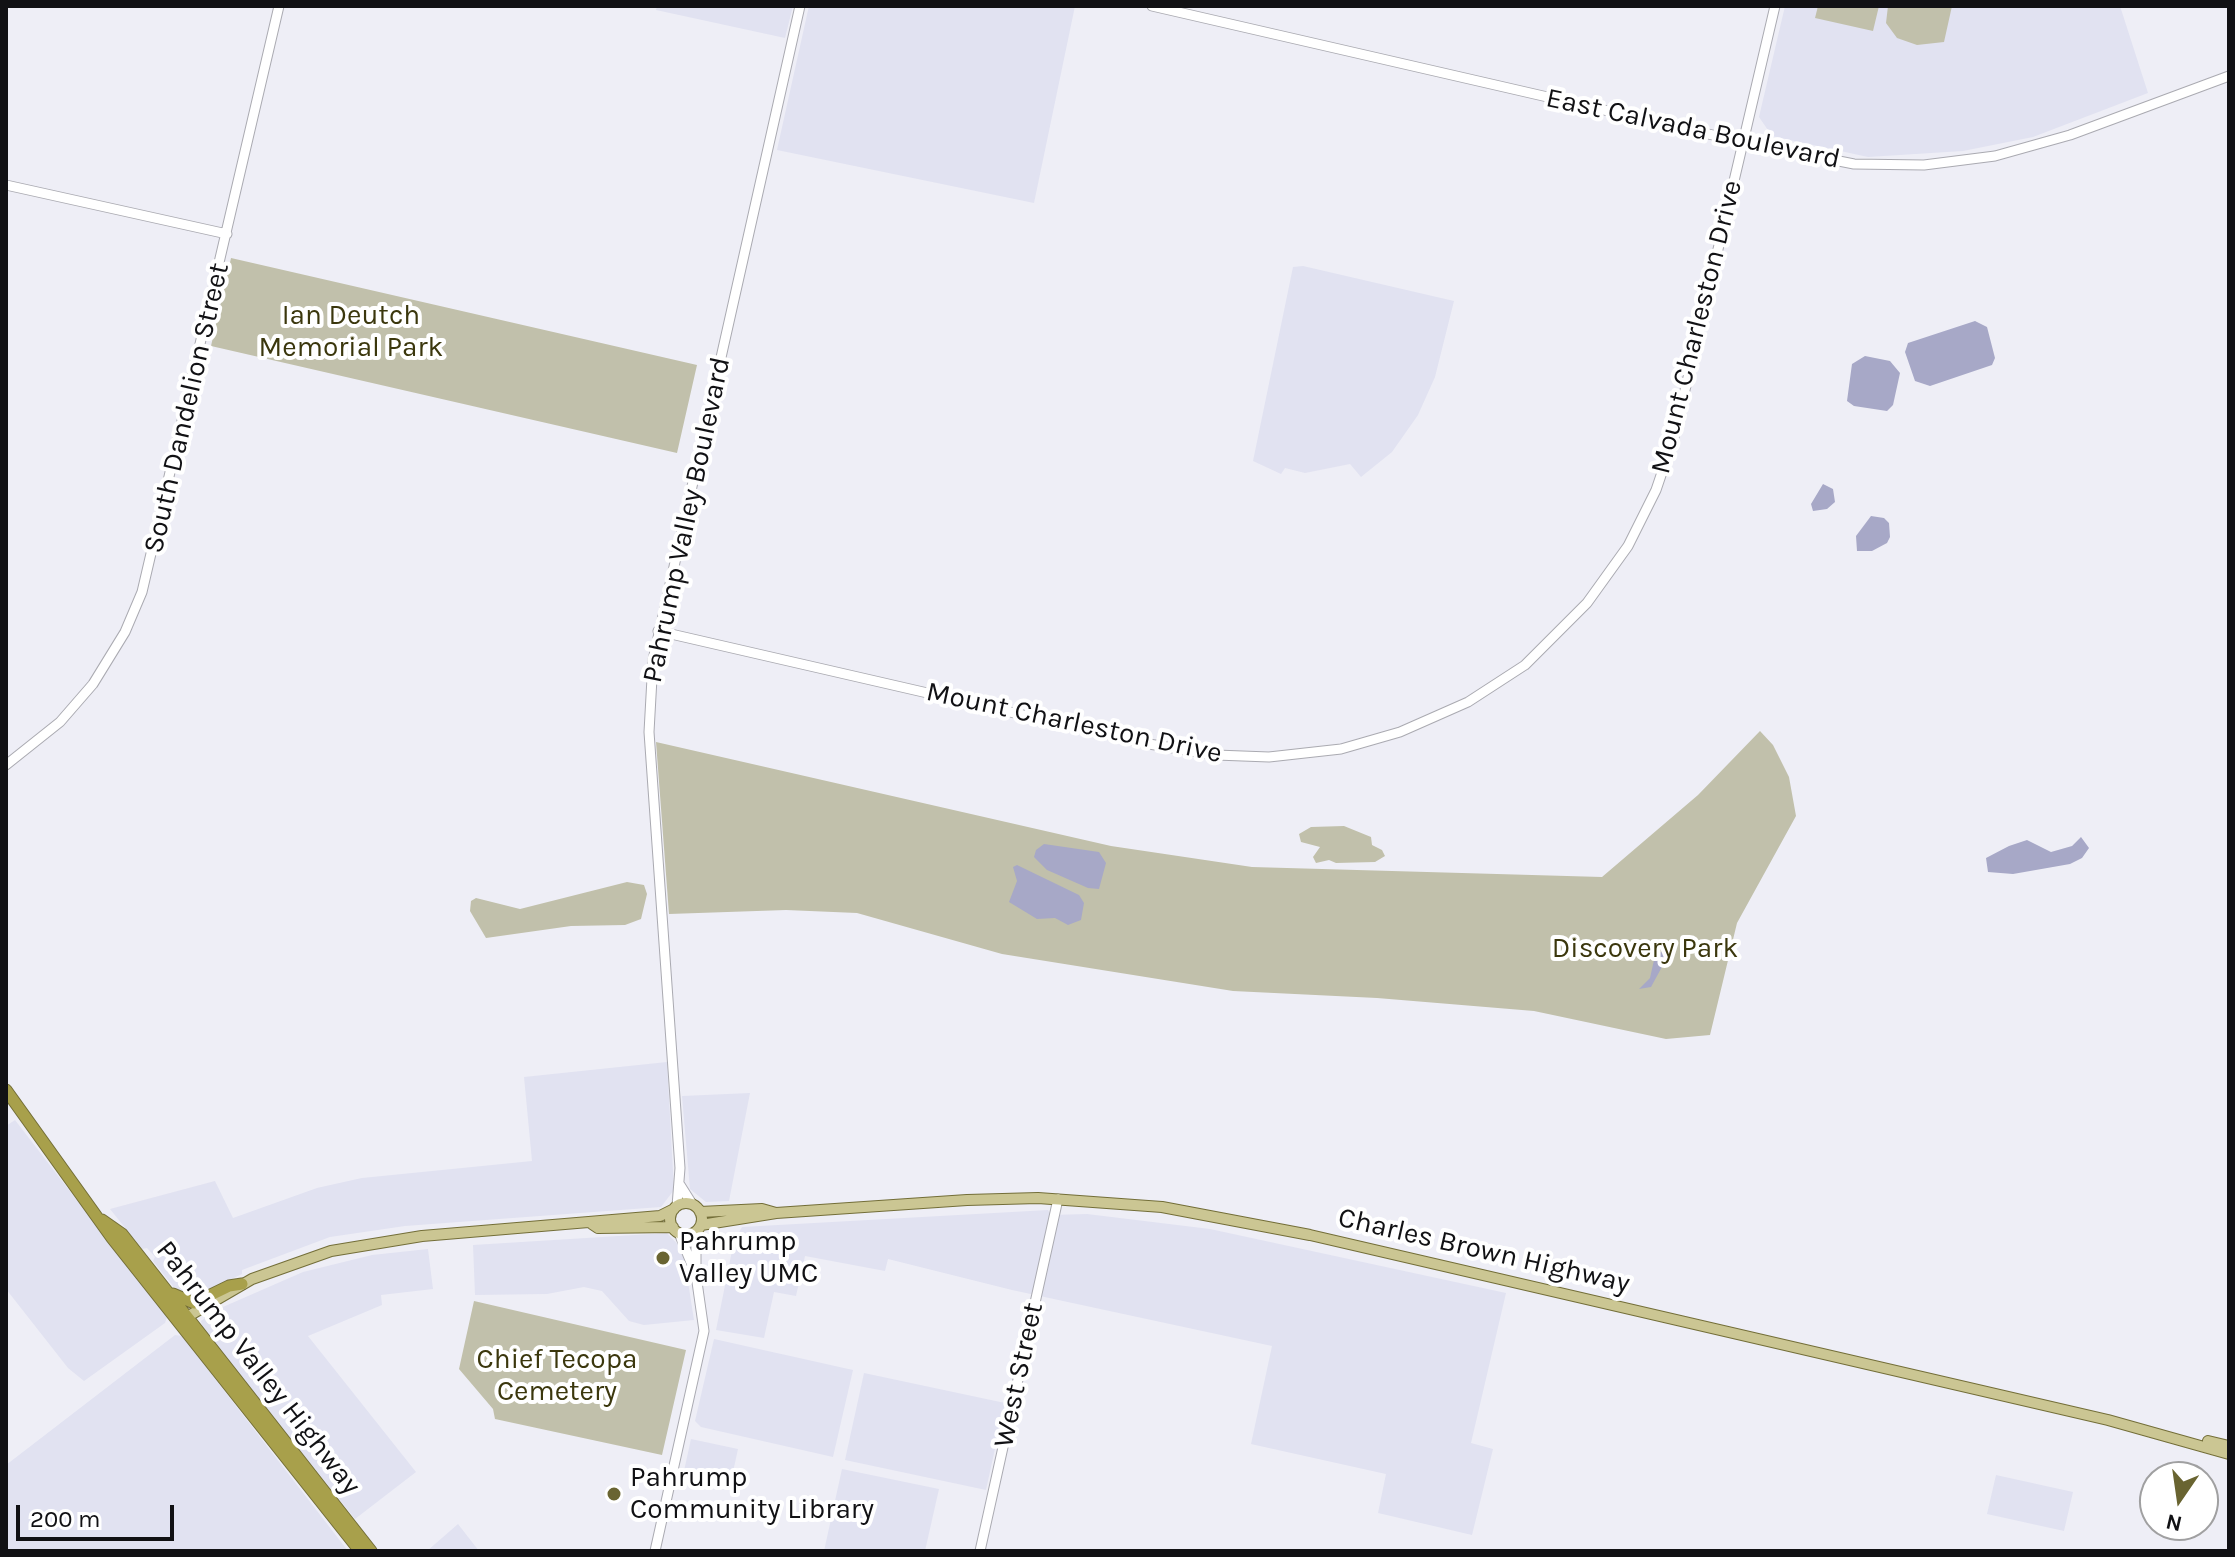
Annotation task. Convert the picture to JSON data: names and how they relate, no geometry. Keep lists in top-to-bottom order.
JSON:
{
  "streets": {
    "highway": ["Pahrump Valley Highway"],
    "main road": ["Charles Brown Highway"],
    "street": [
      "East Calvada Boulevard",
      "Mount Charleston Drive",
      "South Dandelion Street",
      "Pahrump Valley Boulevard",
      "West Street"
    ]
  },
  "crossings": [
    ["East Calvada Boulevard", "Mount Charleston Drive"],
    ["Mount Charleston Drive", "Pahrump Valley Boulevard"],
    ["Pahrump Valley Boulevard", "Charles Brown Highway"],
    ["Charles Brown Highway", "West Street"]
  ],
  "parks": ["Ian Deutch Memorial Park", "Discovery Park", "Chief Tecopa Cemetery"],
  "places": ["Pahrump Valley UMC", "Pahrump Community Library"],
  "scale_bar": "200 m",
  "north": "bottom"
}
